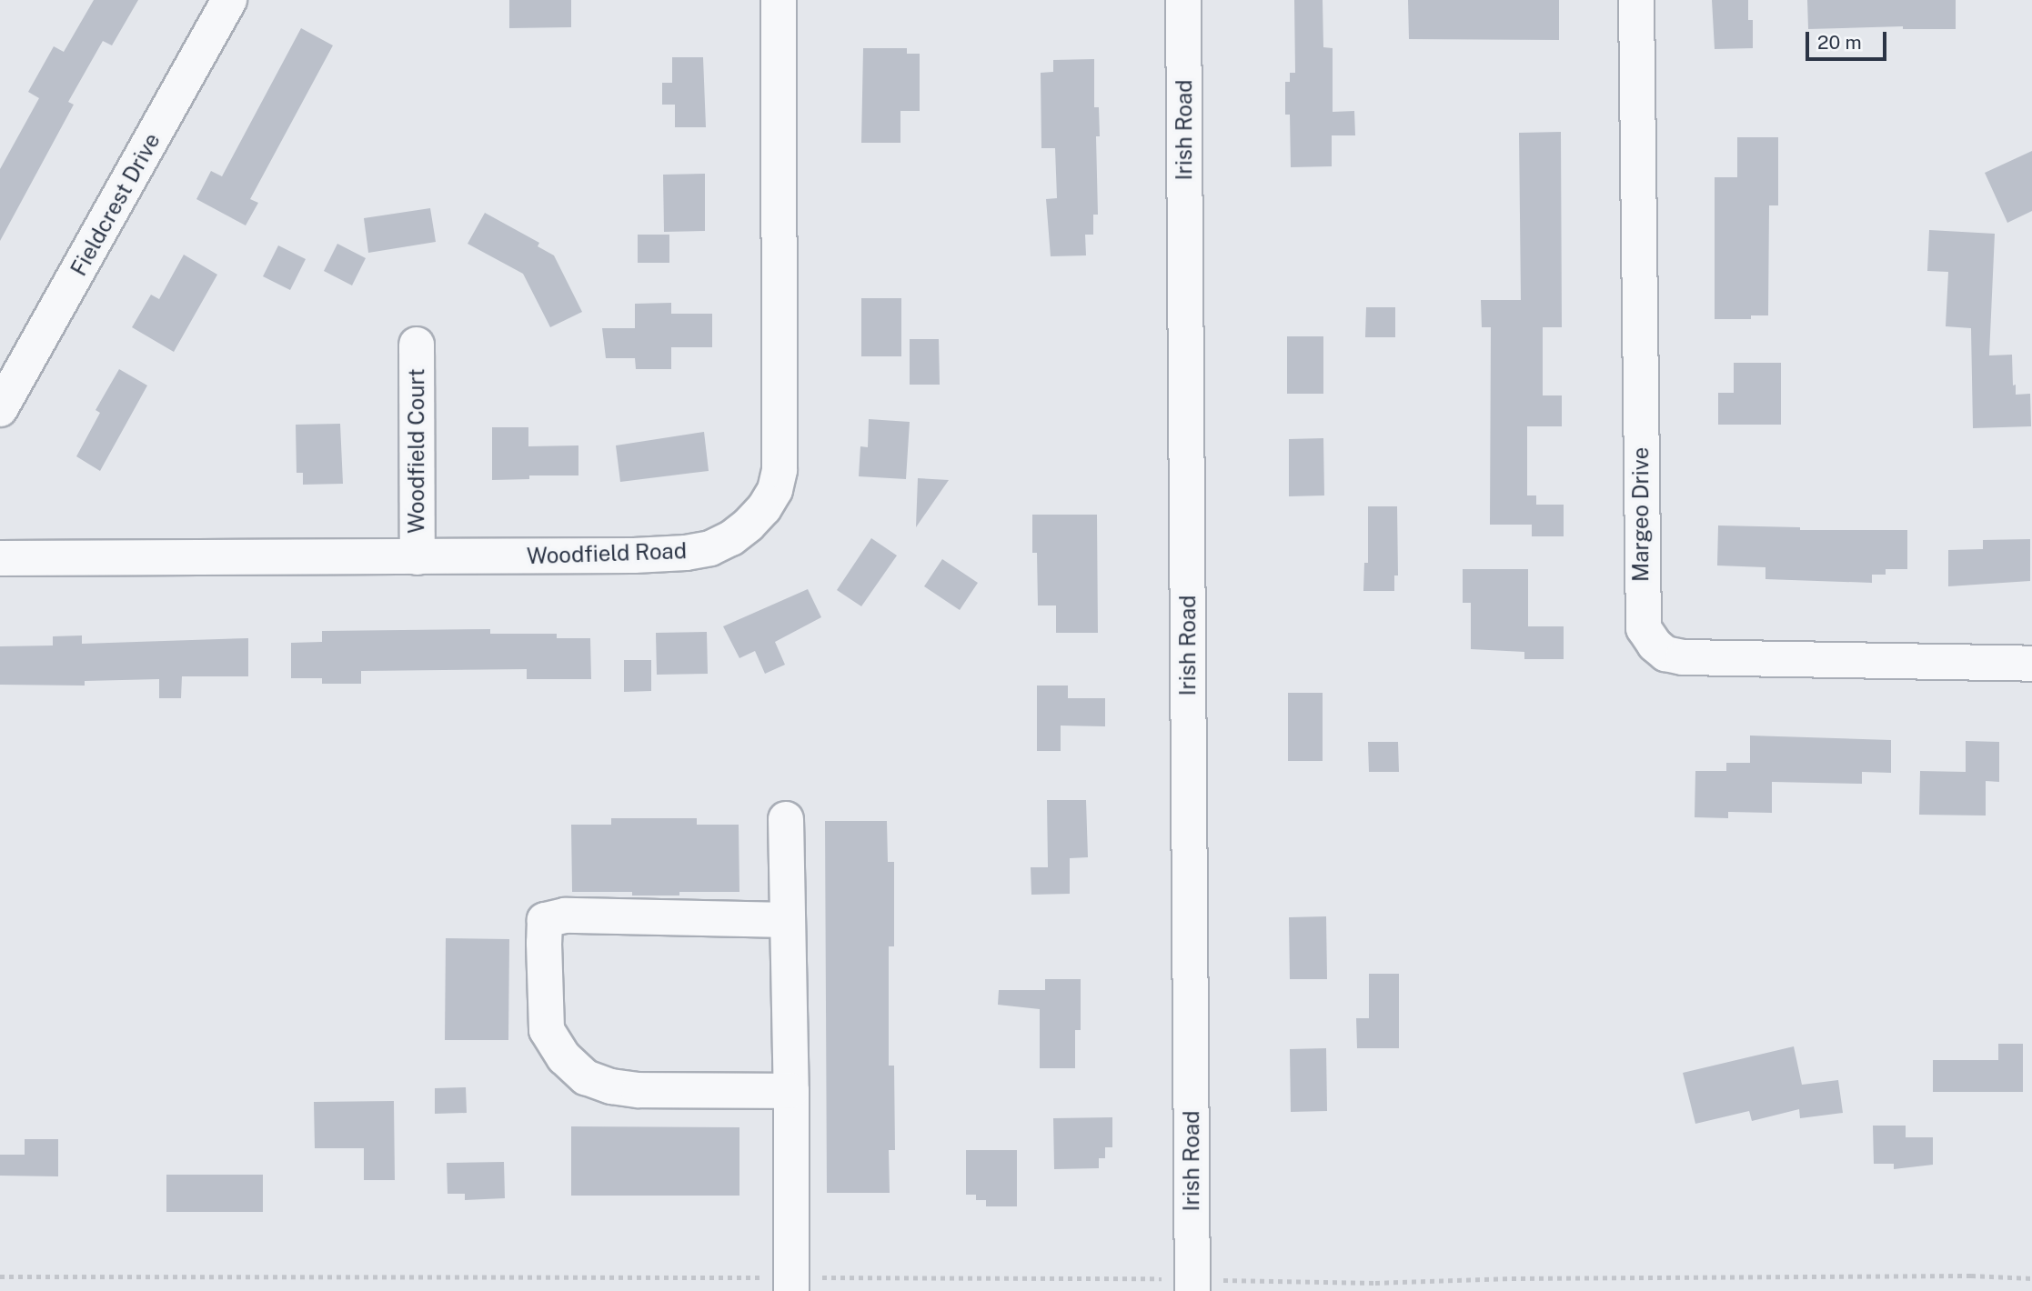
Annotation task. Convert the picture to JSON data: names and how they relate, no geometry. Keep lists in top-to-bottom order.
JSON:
{
  "streets": {
    "street": [
      "Irish Road",
      "Fieldcrest Drive",
      "Woodfield Court",
      "Margeo Drive",
      "Woodfield Road"
    ]
  },
  "crossings": [
    ["Woodfield Court", "Woodfield Road"]
  ],
  "scale_bar": "20 m"
}
